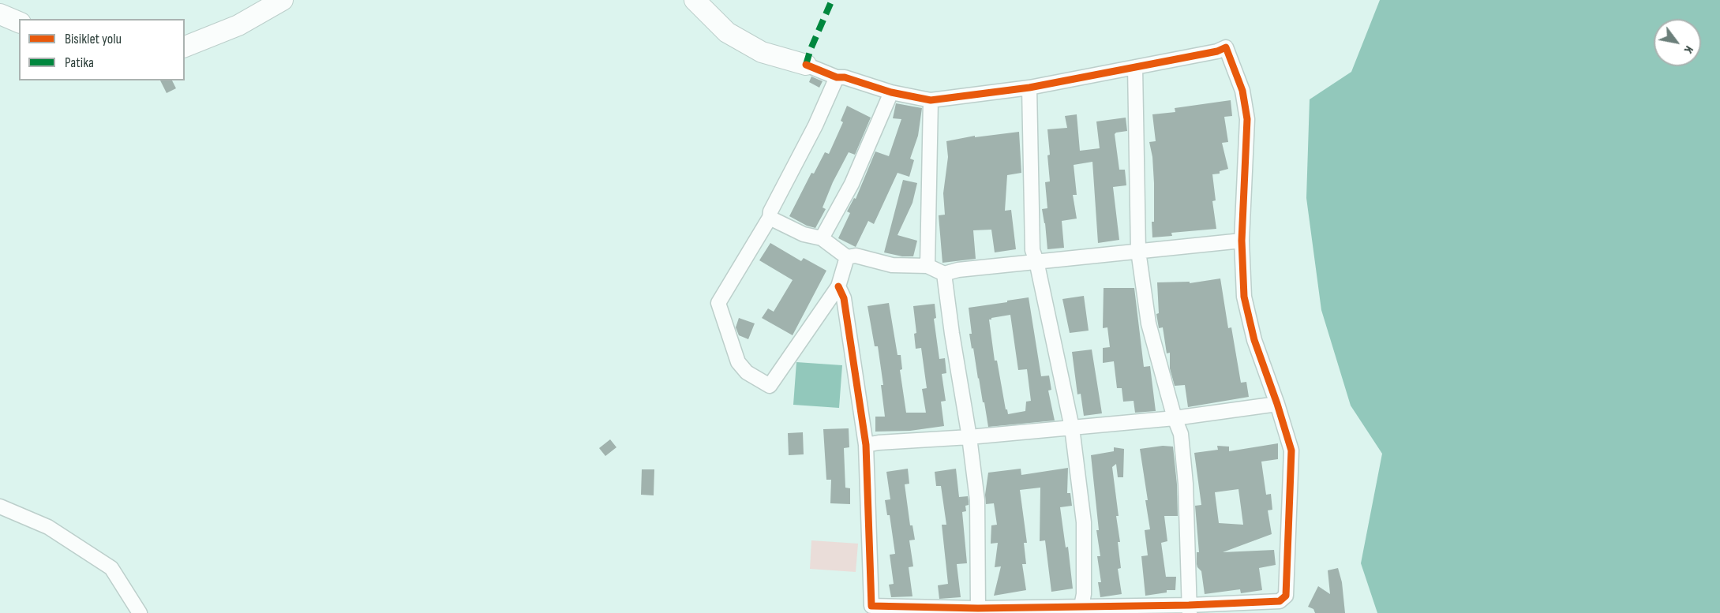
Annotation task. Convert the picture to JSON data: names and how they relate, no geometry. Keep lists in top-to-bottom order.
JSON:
{
  "legend": ["Bisiklet yolu", "Patika"],
  "north": "bottom right"
}
